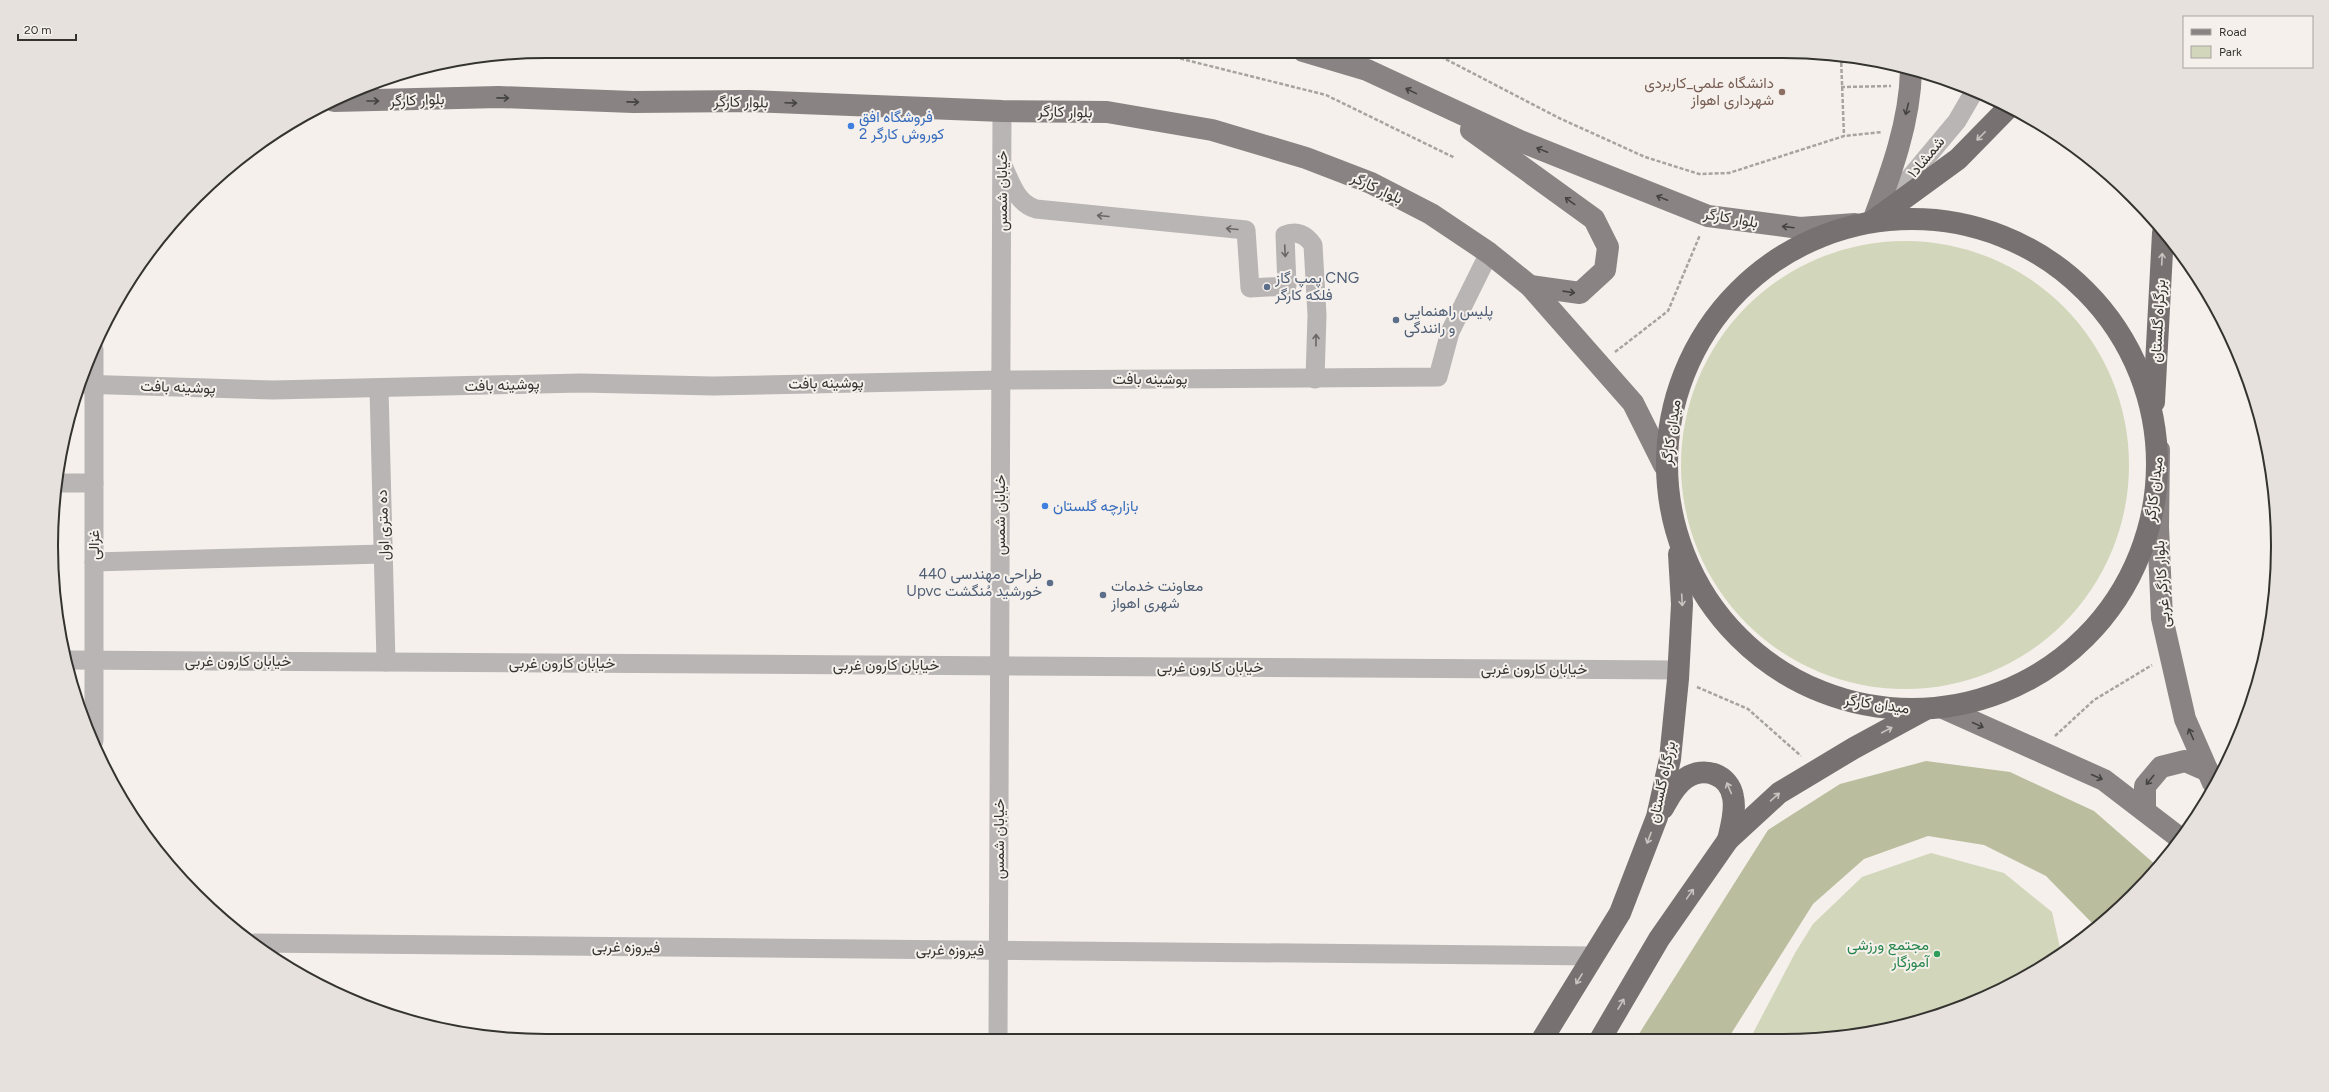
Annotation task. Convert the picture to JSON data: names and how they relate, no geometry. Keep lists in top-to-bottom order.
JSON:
{
  "streets": {
    "highway": ["بزرگراه گلستان", "میدان کارگر"],
    "main road": ["بلوار کارگر", "بلوار کارگر غربی"],
    "street": [
      "شمشاد۱",
      "خیابان شمس",
      "پوشینه بافت",
      "ده متری اول",
      "غزالی",
      "خیابان کارون غربی",
      "فیروزه غربی"
    ]
  },
  "crossings": [
    ["بلوار کارگر", "شمشاد۱"],
    ["بلوار کارگر", "خیابان شمس"],
    ["بلوار کارگر", "پوشینه بافت"],
    ["بلوار کارگر", "میدان کارگر"],
    ["شمشاد۱", "میدان کارگر"],
    ["خیابان شمس", "پوشینه بافت"],
    ["خیابان شمس", "خیابان کارون غربی"],
    ["خیابان شمس", "فیروزه غربی"],
    ["بزرگراه گلستان", "میدان کارگر"],
    ["بزرگراه گلستان", "خیابان کارون غربی"],
    ["بزرگراه گلستان", "فیروزه غربی"],
    ["پوشینه بافت", "ده متری اول"],
    ["پوشینه بافت", "غزالی"],
    ["میدان کارگر", "بلوار کارگر غربی"],
    ["ده متری اول", "خیابان کارون غربی"],
    ["غزالی", "خیابان کارون غربی"]
  ],
  "one_way": ["بلوار کارگر غربی"],
  "places": [
    "دانشگاه علمی_کاربردی شهرداری اهواز",
    "فروشگاه افق کوروش کارگر 2",
    "پمپ گاز CNG فلکه کارگر",
    "پلیس راهنمایی و رانندگی",
    "بازارچه گلستان",
    "طراحی مهندسی 440 Upvc خورشید مُنگشت",
    "معاونت خدمات شهری اهواز",
    "مجتمع ورزشی آموزگار"
  ],
  "legend": ["Road", "Park"],
  "scale_bar": "20 m"
}
